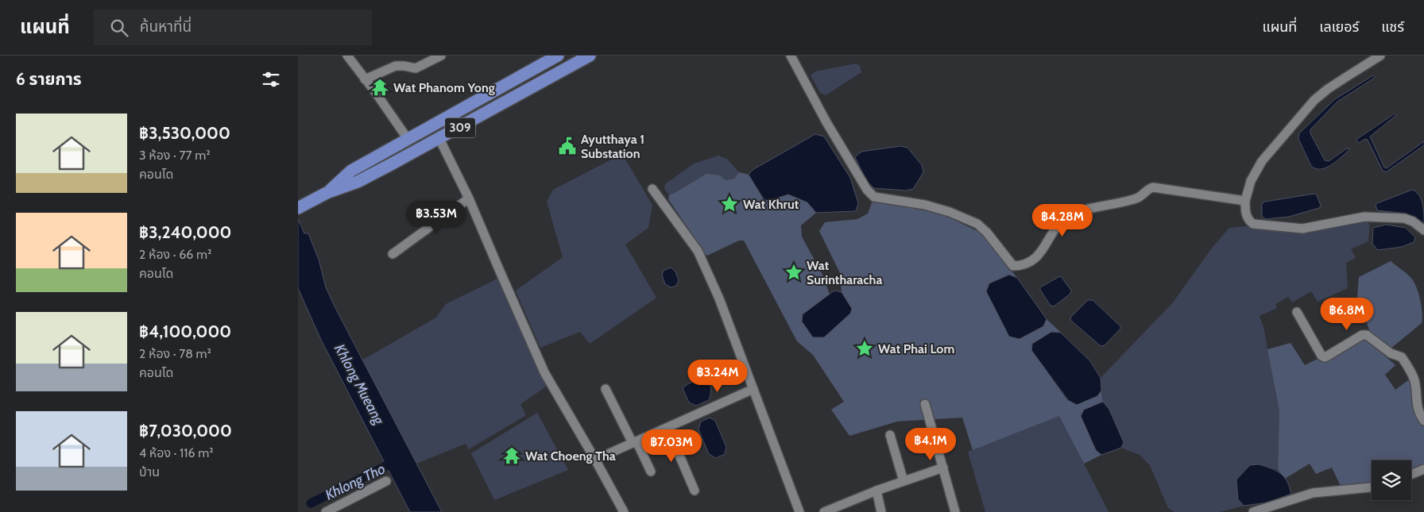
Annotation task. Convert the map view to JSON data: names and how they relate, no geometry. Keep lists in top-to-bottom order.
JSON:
{
  "streets": {
    "main road": ["309"]
  },
  "water": ["Khlong Mueang", "Khlong Tho"],
  "places": {
    "temple": ["Wat Phanom Yong", "Wat Choeng Tha"],
    "public building": ["Ayutthaya 1 Substation"],
    "place": ["Wat Khrut", "Wat Surintharacha", "Wat Phai Lom"]
  },
  "page": {
    "header": "แผนที่",
    "search": "ค้นหาที่นี่",
    "nav": ["แผนที่", "เลเยอร์", "แชร์"],
    "heading": "6 รายการ",
    "list": [
      {
        "name": "฿3,530,000",
        "note": "3 ห้อง · 77 m² · คอนโด"
      },
      {
        "name": "฿3,240,000",
        "note": "2 ห้อง · 66 m² · คอนโด"
      },
      {
        "name": "฿4,100,000",
        "note": "2 ห้อง · 78 m² · คอนโด"
      },
      {
        "name": "฿7,030,000",
        "note": "4 ห้อง · 116 m² · บ้าน"
      }
    ],
    "price": [
      "฿3.53M",
      "฿4.28M",
      "฿6.8M",
      "฿3.24M",
      "฿4.1M",
      "฿7.03M"
    ]
  }
}
